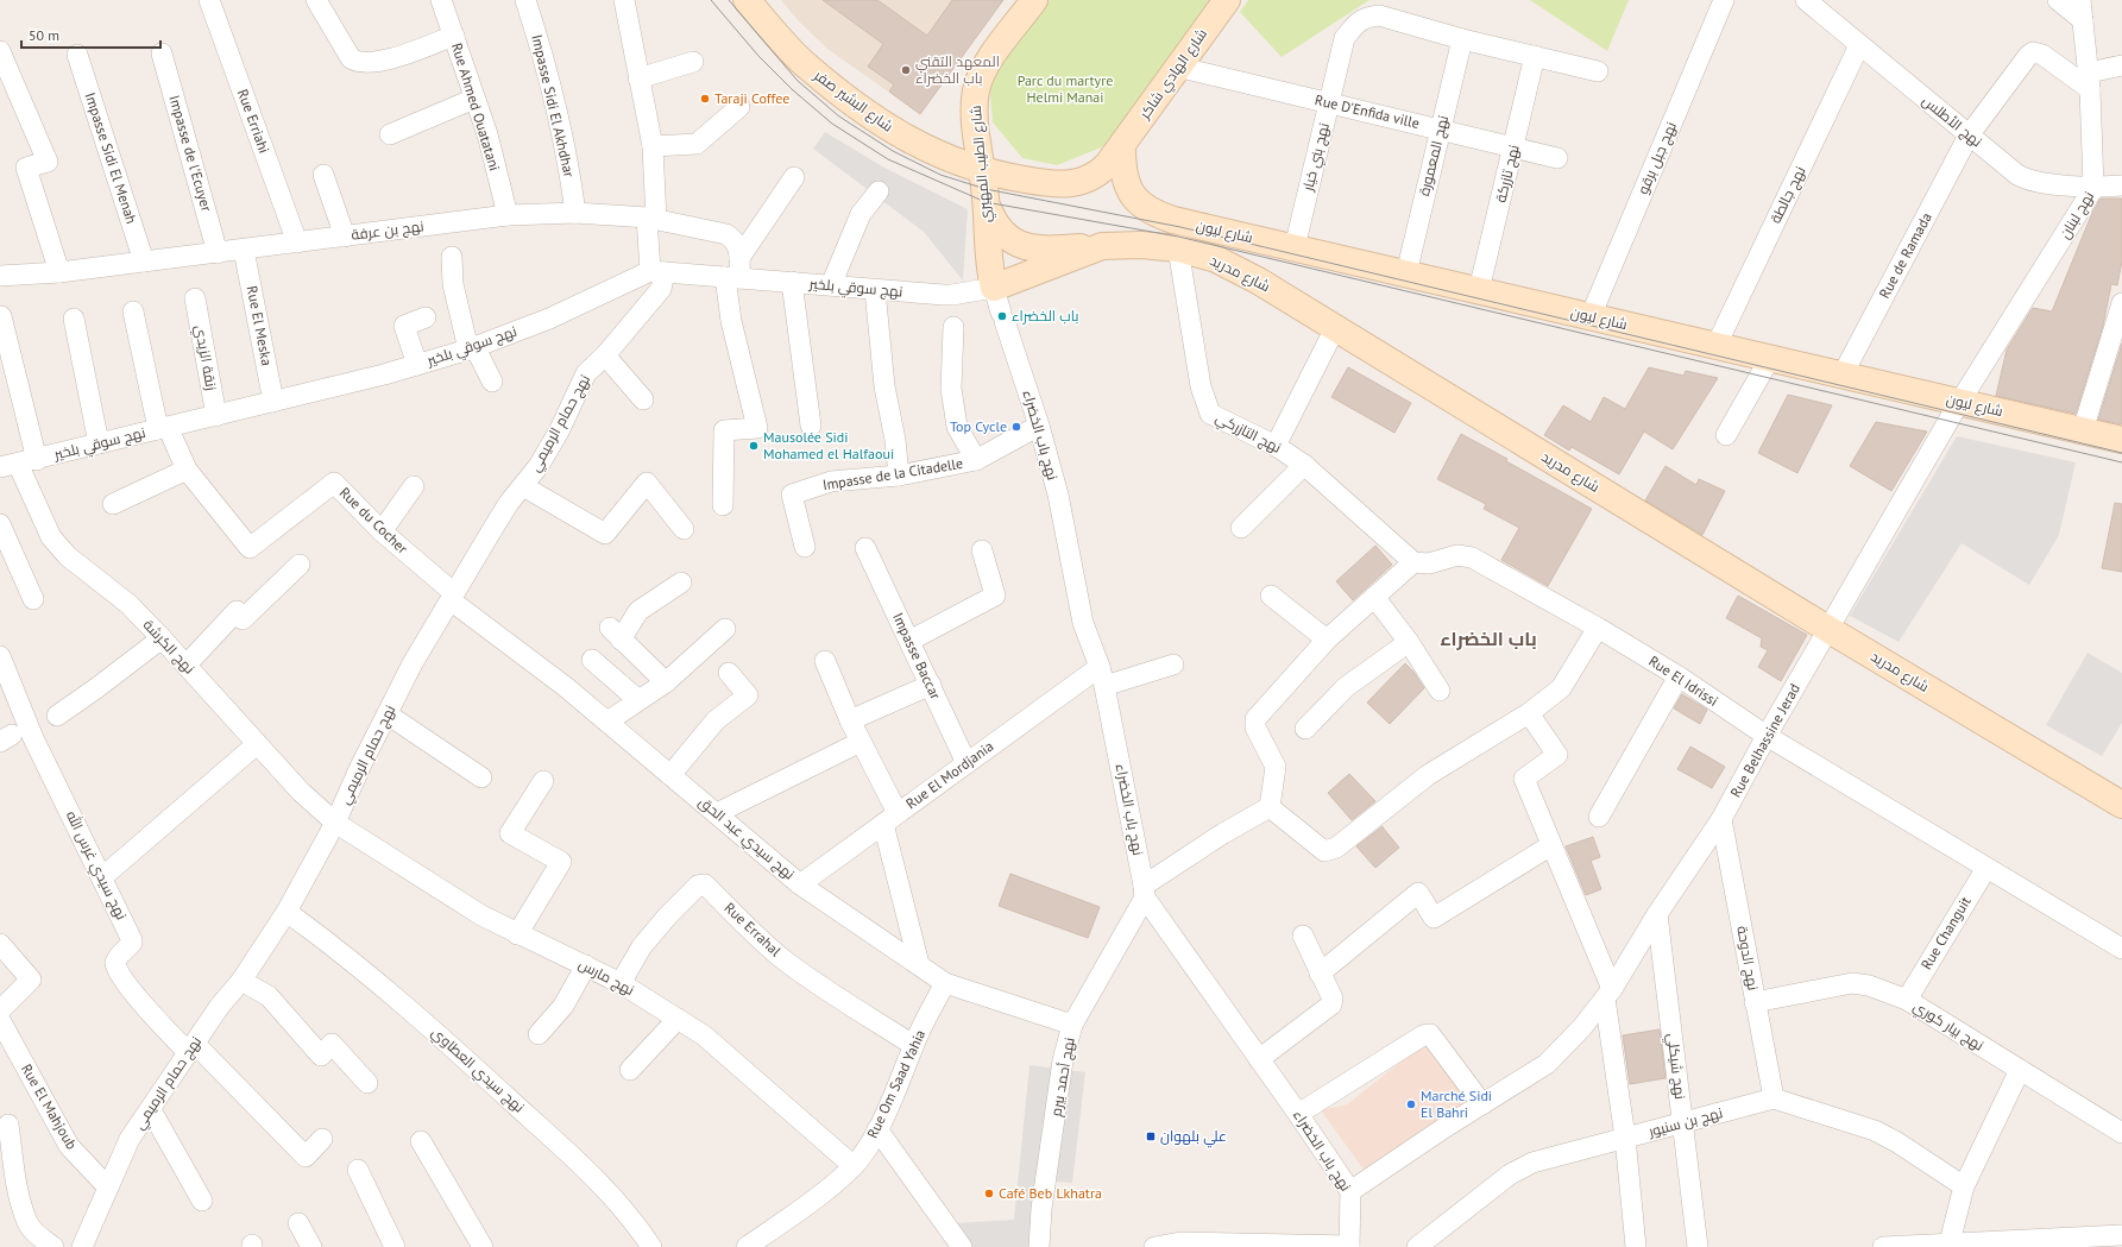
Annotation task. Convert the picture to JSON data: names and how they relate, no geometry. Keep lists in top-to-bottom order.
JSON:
{
  "streets": {
    "street": [
      "شارع الهادي شاكر",
      "شارع البشير صفر",
      "Impasse Sidi El Akhdhar",
      "Rue Ahmed Ouatatani",
      "Rue D'Enfida ville",
      "Rue Erriahi",
      "نهج الأطلس",
      "Impasse de l'Ecuyer",
      "نهج المعمورة",
      "نهج بني خيار",
      "Impasse Sidi El Menah",
      "نهج جبل برقو",
      "شارع الطيب المهيري",
      "نهج تازركة",
      "نهج جالطة",
      "نهج لبنان",
      "نهج بن عرفة",
      "شارع ليون",
      "Rue de Ramada",
      "شارع مدريد",
      "نهج سوقي بلخير",
      "Rue El Meska",
      "زنقة الزيدي",
      "نهج حمام الرميمي",
      "نهج التازركي",
      "نهج باب الخضراء",
      "Impasse de la Citadelle",
      "Rue du Cocher",
      "نهج الكرشة",
      "Impasse Baccar",
      "Rue El Idrissi",
      "Rue Belhassine Jerad",
      "Rue El Mordjania",
      "نهج سيدي عبد الحق",
      "نهج سيدي غرس الله",
      "Rue Errahal",
      "Rue Changuit",
      "نهج الدوحة",
      "نهج مارس",
      "نهج بيار كوري",
      "نهج شيكلي",
      "نهج سيدي العطاوي",
      "نهج أحمد بيرم",
      "Rue Om Saad Yahia",
      "Rue El Mahjoub",
      "نهج بن سنيور"
    ]
  },
  "crossings": [
    ["شارع الهادي شاكر", "شارع البشير صفر"],
    ["شارع الهادي شاكر", "Rue D'Enfida ville"],
    ["شارع الهادي شاكر", "شارع ليون"],
    ["شارع البشير صفر", "شارع الطيب المهيري"],
    ["شارع البشير صفر", "شارع ليون"],
    ["Impasse Sidi El Akhdhar", "نهج بن عرفة"],
    ["Rue Ahmed Ouatatani", "نهج بن عرفة"],
    ["Rue D'Enfida ville", "نهج المعمورة"],
    ["Rue D'Enfida ville", "نهج بني خيار"],
    ["Rue D'Enfida ville", "نهج تازركة"],
    ["Rue Erriahi", "نهج بن عرفة"],
    ["نهج الأطلس", "نهج جالطة"],
    ["نهج الأطلس", "نهج لبنان"],
    ["نهج الأطلس", "Rue de Ramada"],
    ["Impasse de l'Ecuyer", "نهج بن عرفة"],
    ["نهج المعمورة", "نهج بني خيار"],
    ["نهج المعمورة", "شارع ليون"],
    ["نهج بني خيار", "شارع ليون"],
    ["Impasse Sidi El Menah", "نهج بن عرفة"],
    ["نهج جبل برقو", "شارع ليون"],
    ["شارع الطيب المهيري", "شارع مدريد"],
    ["شارع الطيب المهيري", "نهج سوقي بلخير"],
    ["شارع الطيب المهيري", "نهج باب الخضراء"],
    ["نهج تازركة", "شارع ليون"],
    ["نهج جالطة", "شارع ليون"],
    ["نهج لبنان", "شارع ليون"],
    ["نهج لبنان", "Rue de Ramada"],
    ["نهج لبنان", "Rue Belhassine Jerad"],
    ["نهج بن عرفة", "نهج سوقي بلخير"],
    ["نهج بن عرفة", "Rue El Meska"],
    ["شارع ليون", "Rue de Ramada"],
    ["شارع ليون", "Rue Belhassine Jerad"],
    ["شارع مدريد", "نهج سوقي بلخير"],
    ["شارع مدريد", "نهج التازركي"],
    ["شارع مدريد", "نهج باب الخضراء"],
    ["شارع مدريد", "Rue Belhassine Jerad"],
    ["نهج سوقي بلخير", "Rue El Meska"],
    ["نهج سوقي بلخير", "زنقة الزيدي"],
    ["نهج سوقي بلخير", "نهج حمام الرميمي"],
    ["نهج سوقي بلخير", "نهج باب الخضراء"],
    ["نهج سوقي بلخير", "Rue du Cocher"],
    ["نهج سوقي بلخير", "نهج الكرشة"],
    ["نهج حمام الرميمي", "Rue du Cocher"],
    ["نهج حمام الرميمي", "نهج الكرشة"],
    ["نهج حمام الرميمي", "نهج سيدي عبد الحق"],
    ["نهج حمام الرميمي", "نهج سيدي غرس الله"],
    ["نهج حمام الرميمي", "نهج مارس"],
    ["نهج حمام الرميمي", "نهج سيدي العطاوي"],
    ["نهج حمام الرميمي", "Rue El Mahjoub"],
    ["نهج باب الخضراء", "Impasse de la Citadelle"],
    ["نهج باب الخضراء", "Rue Belhassine Jerad"],
    ["نهج باب الخضراء", "Rue El Mordjania"],
    ["نهج باب الخضراء", "نهج أحمد بيرم"],
    ["Rue du Cocher", "نهج سيدي عبد الحق"],
    ["نهج الكرشة", "نهج مارس"],
    ["Impasse Baccar", "Rue El Mordjania"],
    ["Rue El Idrissi", "Rue Belhassine Jerad"],
    ["Rue El Idrissi", "Rue Changuit"],
    ["Rue Belhassine Jerad", "نهج الدوحة"],
    ["Rue Belhassine Jerad", "نهج شيكلي"],
    ["Rue El Mordjania", "نهج سيدي عبد الحق"],
    ["نهج سيدي عبد الحق", "نهج أحمد بيرم"],
    ["نهج سيدي عبد الحق", "Rue Om Saad Yahia"],
    ["Rue Errahal", "نهج مارس"],
    ["Rue Errahal", "Rue Om Saad Yahia"],
    ["Rue Changuit", "نهج بيار كوري"],
    ["نهج الدوحة", "نهج بيار كوري"],
    ["نهج الدوحة", "نهج بن سنيور"],
    ["نهج مارس", "Rue Om Saad Yahia"],
    ["نهج شيكلي", "نهج بن سنيور"]
  ],
  "districts": ["باب الخضراء"],
  "parks": ["Parc du martyre Helmi Manai"],
  "places": {
    "other": [
      "المعهد التقني باب الخضراء",
      "Taraji Coffee",
      "باب الخضراء",
      "Top Cycle",
      "Mausolée Sidi Mohamed el Halfaoui",
      "Marché Sidi El Bahri",
      "Café Beb Lkhatra"
    ],
    "transit": ["علي بلهوان"]
  },
  "scale_bar": "50 m"
}
